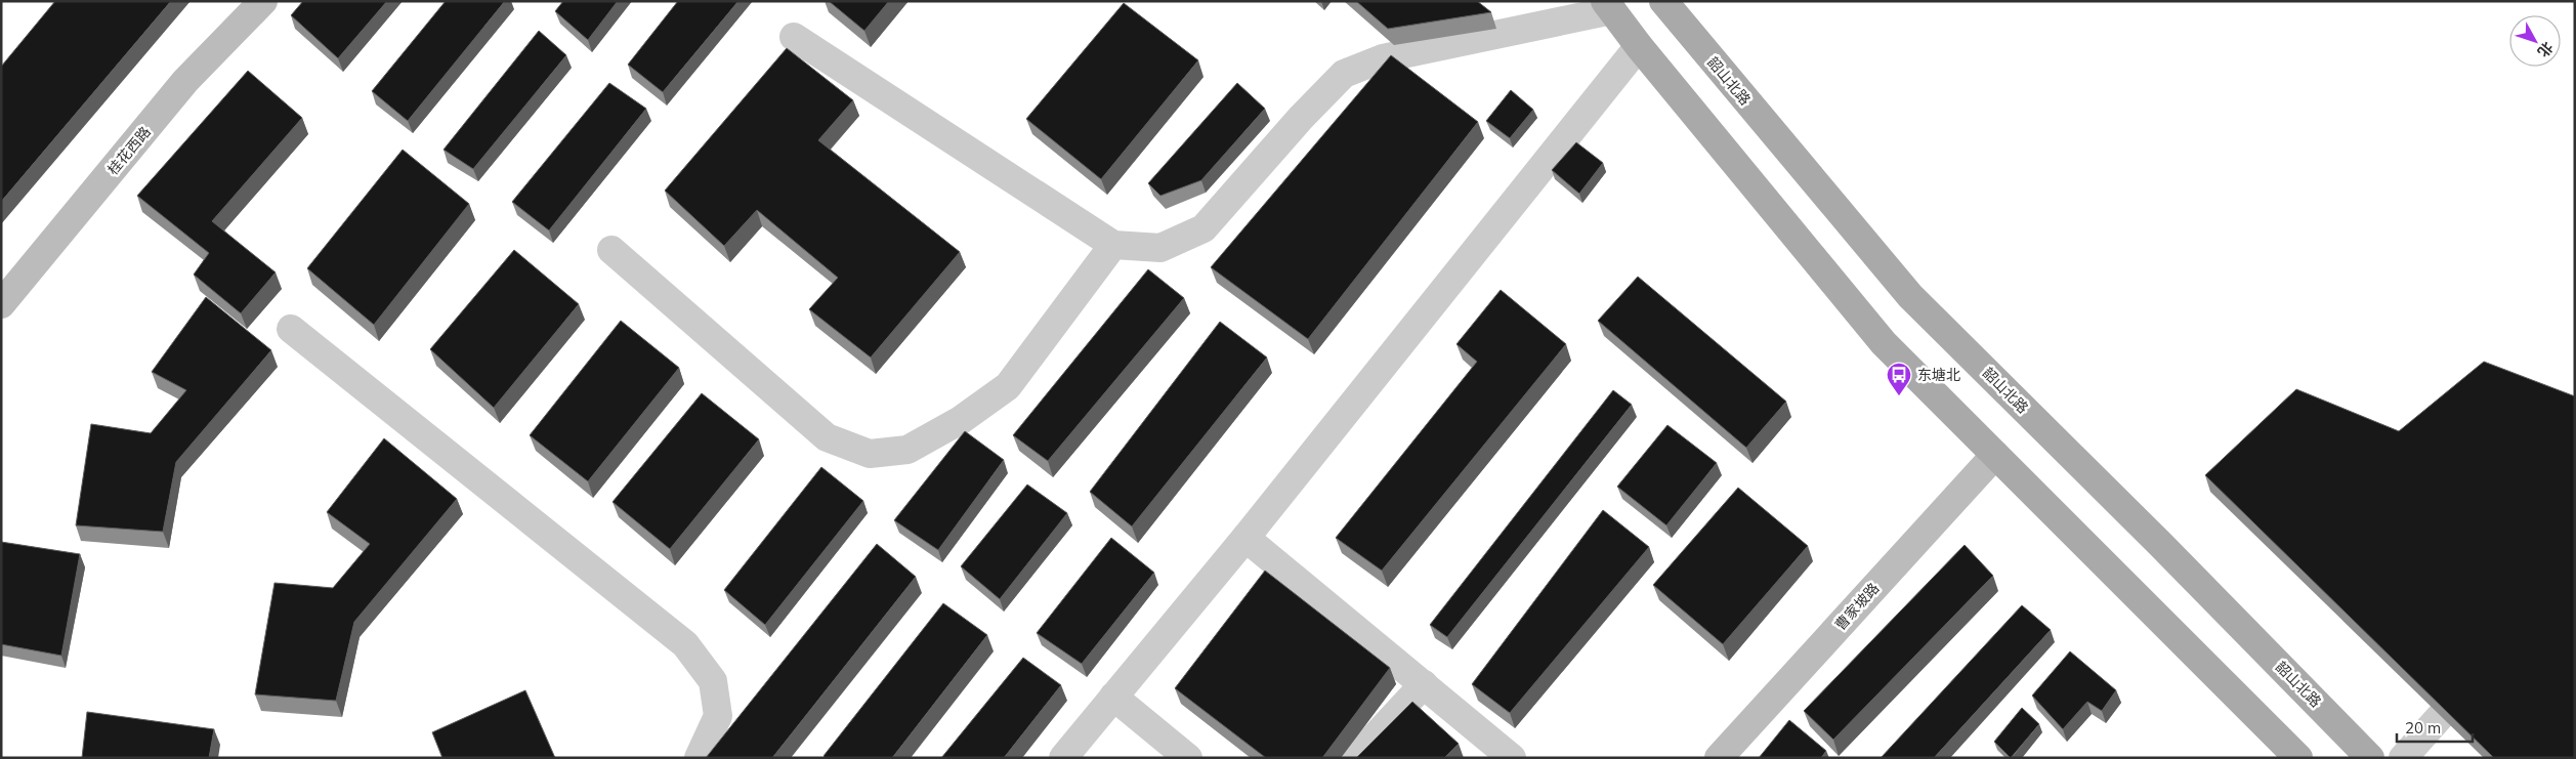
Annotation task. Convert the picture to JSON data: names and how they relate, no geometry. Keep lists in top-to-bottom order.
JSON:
{
  "streets": {
    "main road": ["韶山北路"],
    "street": ["桂花西路", "曹家坡路"]
  },
  "places": {
    "bus stop": ["东塘北"]
  },
  "scale_bar": "20 m",
  "north": "bottom right"
}
